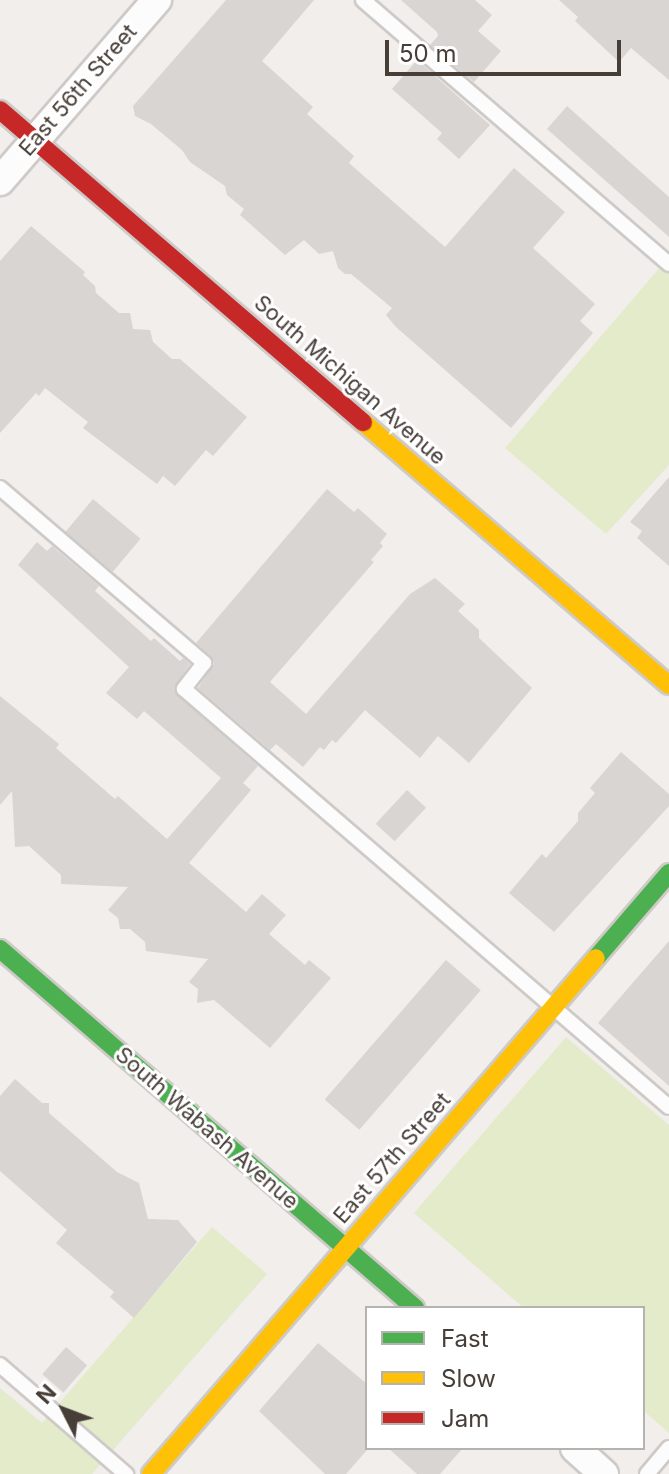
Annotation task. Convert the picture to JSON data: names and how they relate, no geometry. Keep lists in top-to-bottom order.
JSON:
{
  "streets": {
    "street": [
      "East 56th Street",
      "South Michigan Avenue",
      "South Wabash Avenue",
      "East 57th Street"
    ]
  },
  "crossings": [
    ["East 56th Street", "South Michigan Avenue"],
    ["South Wabash Avenue", "East 57th Street"]
  ],
  "legend": ["Fast", "Slow", "Jam"],
  "scale_bar": "50 m",
  "north": "top left"
}
